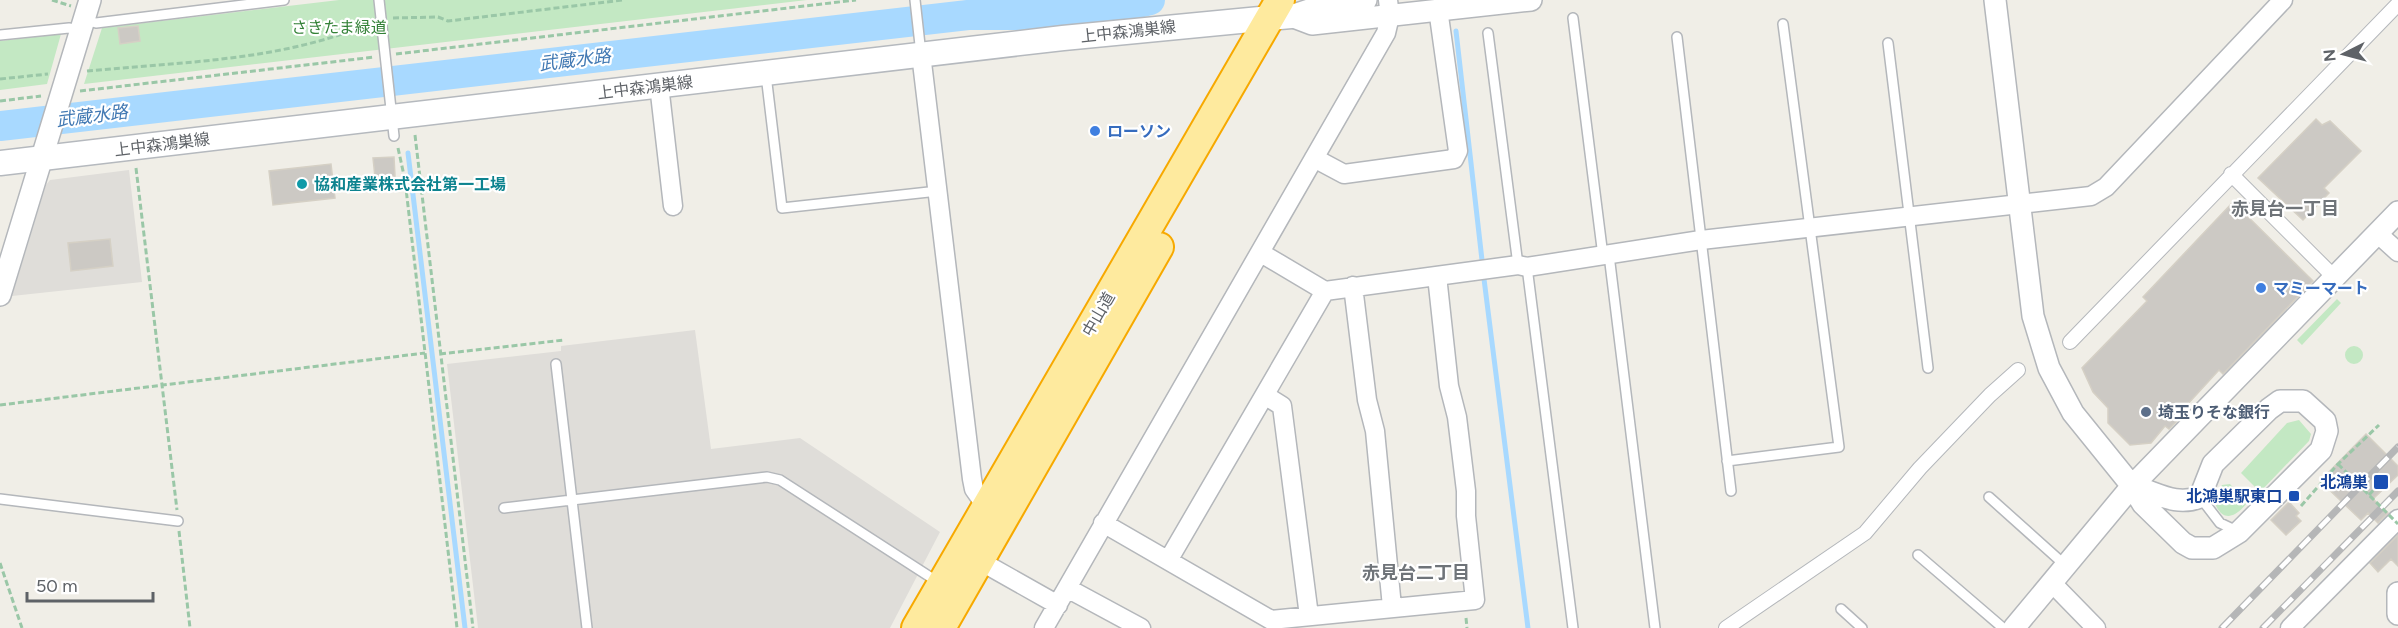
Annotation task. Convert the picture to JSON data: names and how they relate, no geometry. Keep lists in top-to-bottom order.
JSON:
{
  "streets": {
    "highway": ["中山道"],
    "main road": ["上中森鴻巣線"]
  },
  "crossings": [
    ["上中森鴻巣線", "中山道"]
  ],
  "districts": ["赤見台一丁目", "赤見台二丁目"],
  "water": ["武蔵水路"],
  "parks": ["さきたま緑道"],
  "places": {
    "other": [
      "ローソン",
      "協和産業株式会社第一工場",
      "マミーマート",
      "埼玉りそな銀行"
    ],
    "transit": ["北鴻巣", "北鴻巣駅東口"]
  },
  "scale_bar": "50 m",
  "north": "left"
}
